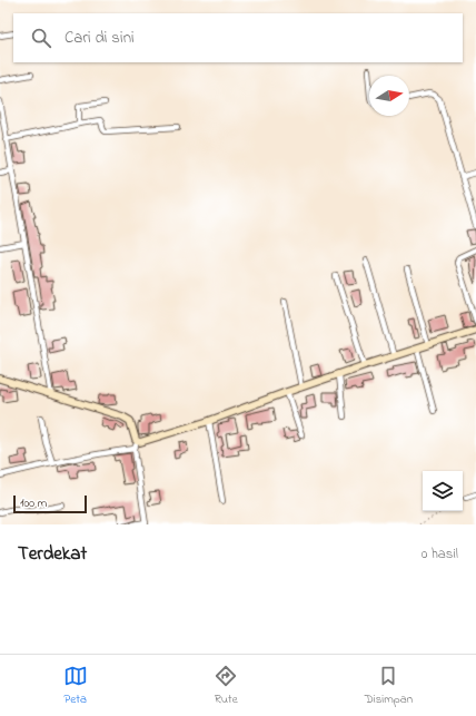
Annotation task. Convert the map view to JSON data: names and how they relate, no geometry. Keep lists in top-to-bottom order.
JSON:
{
  "scale_bar": "100 m",
  "north": "right",
  "page": {
    "search": "Cari di sini",
    "scale": "100 m",
    "heading": ["Terdekat", "0 hasil"],
    "nav": ["Peta", "Rute", "Disimpan"]
  }
}
